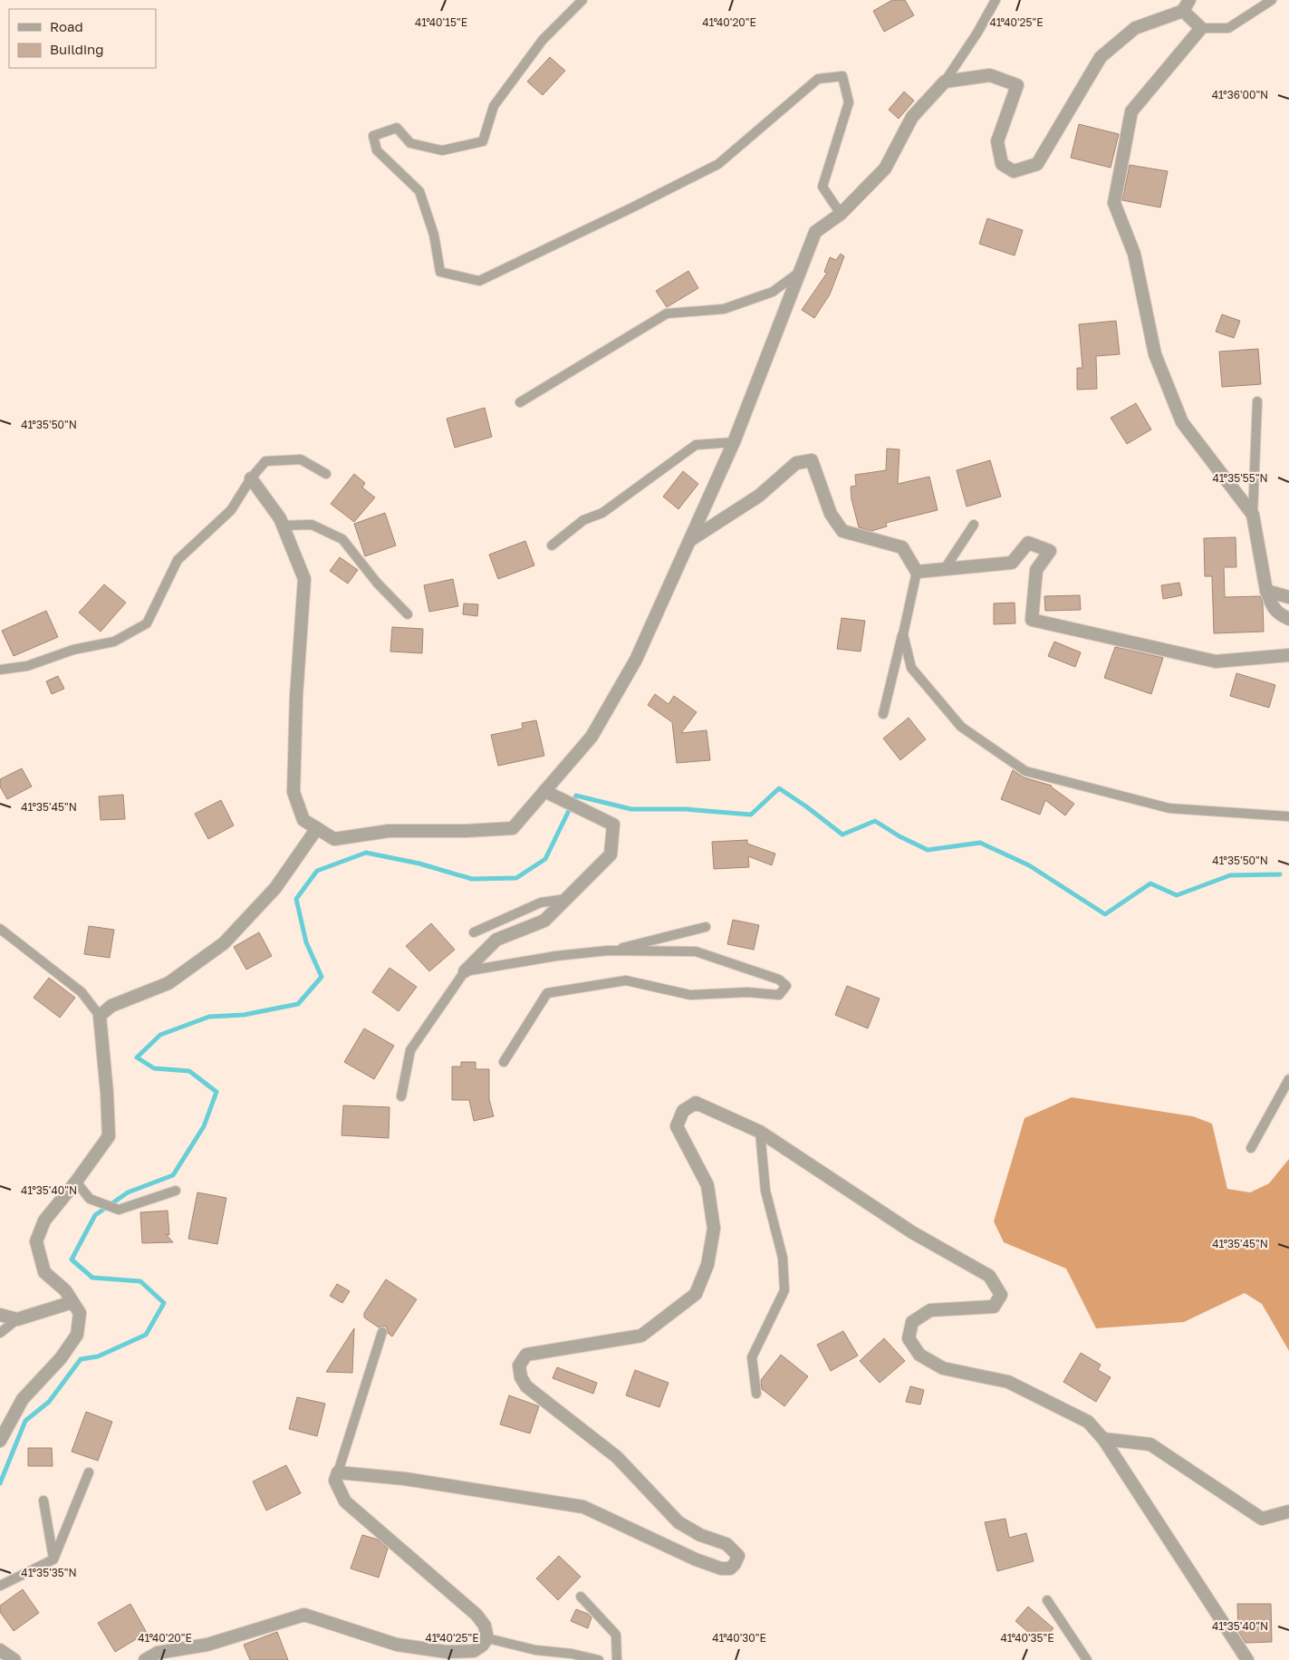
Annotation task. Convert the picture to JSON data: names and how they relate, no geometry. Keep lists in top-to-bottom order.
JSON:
{
  "legend": ["Road", "Building"],
  "coordinates": [
    "41°40'15\"E",
    "41°40'20\"E",
    "41°40'25\"E",
    "41°36'00\"N",
    "41°35'50\"N",
    "41°35'55\"N",
    "41°35'45\"N",
    "41°35'40\"N",
    "41°35'35\"N",
    "41°40'30\"E",
    "41°40'35\"E"
  ]
}
